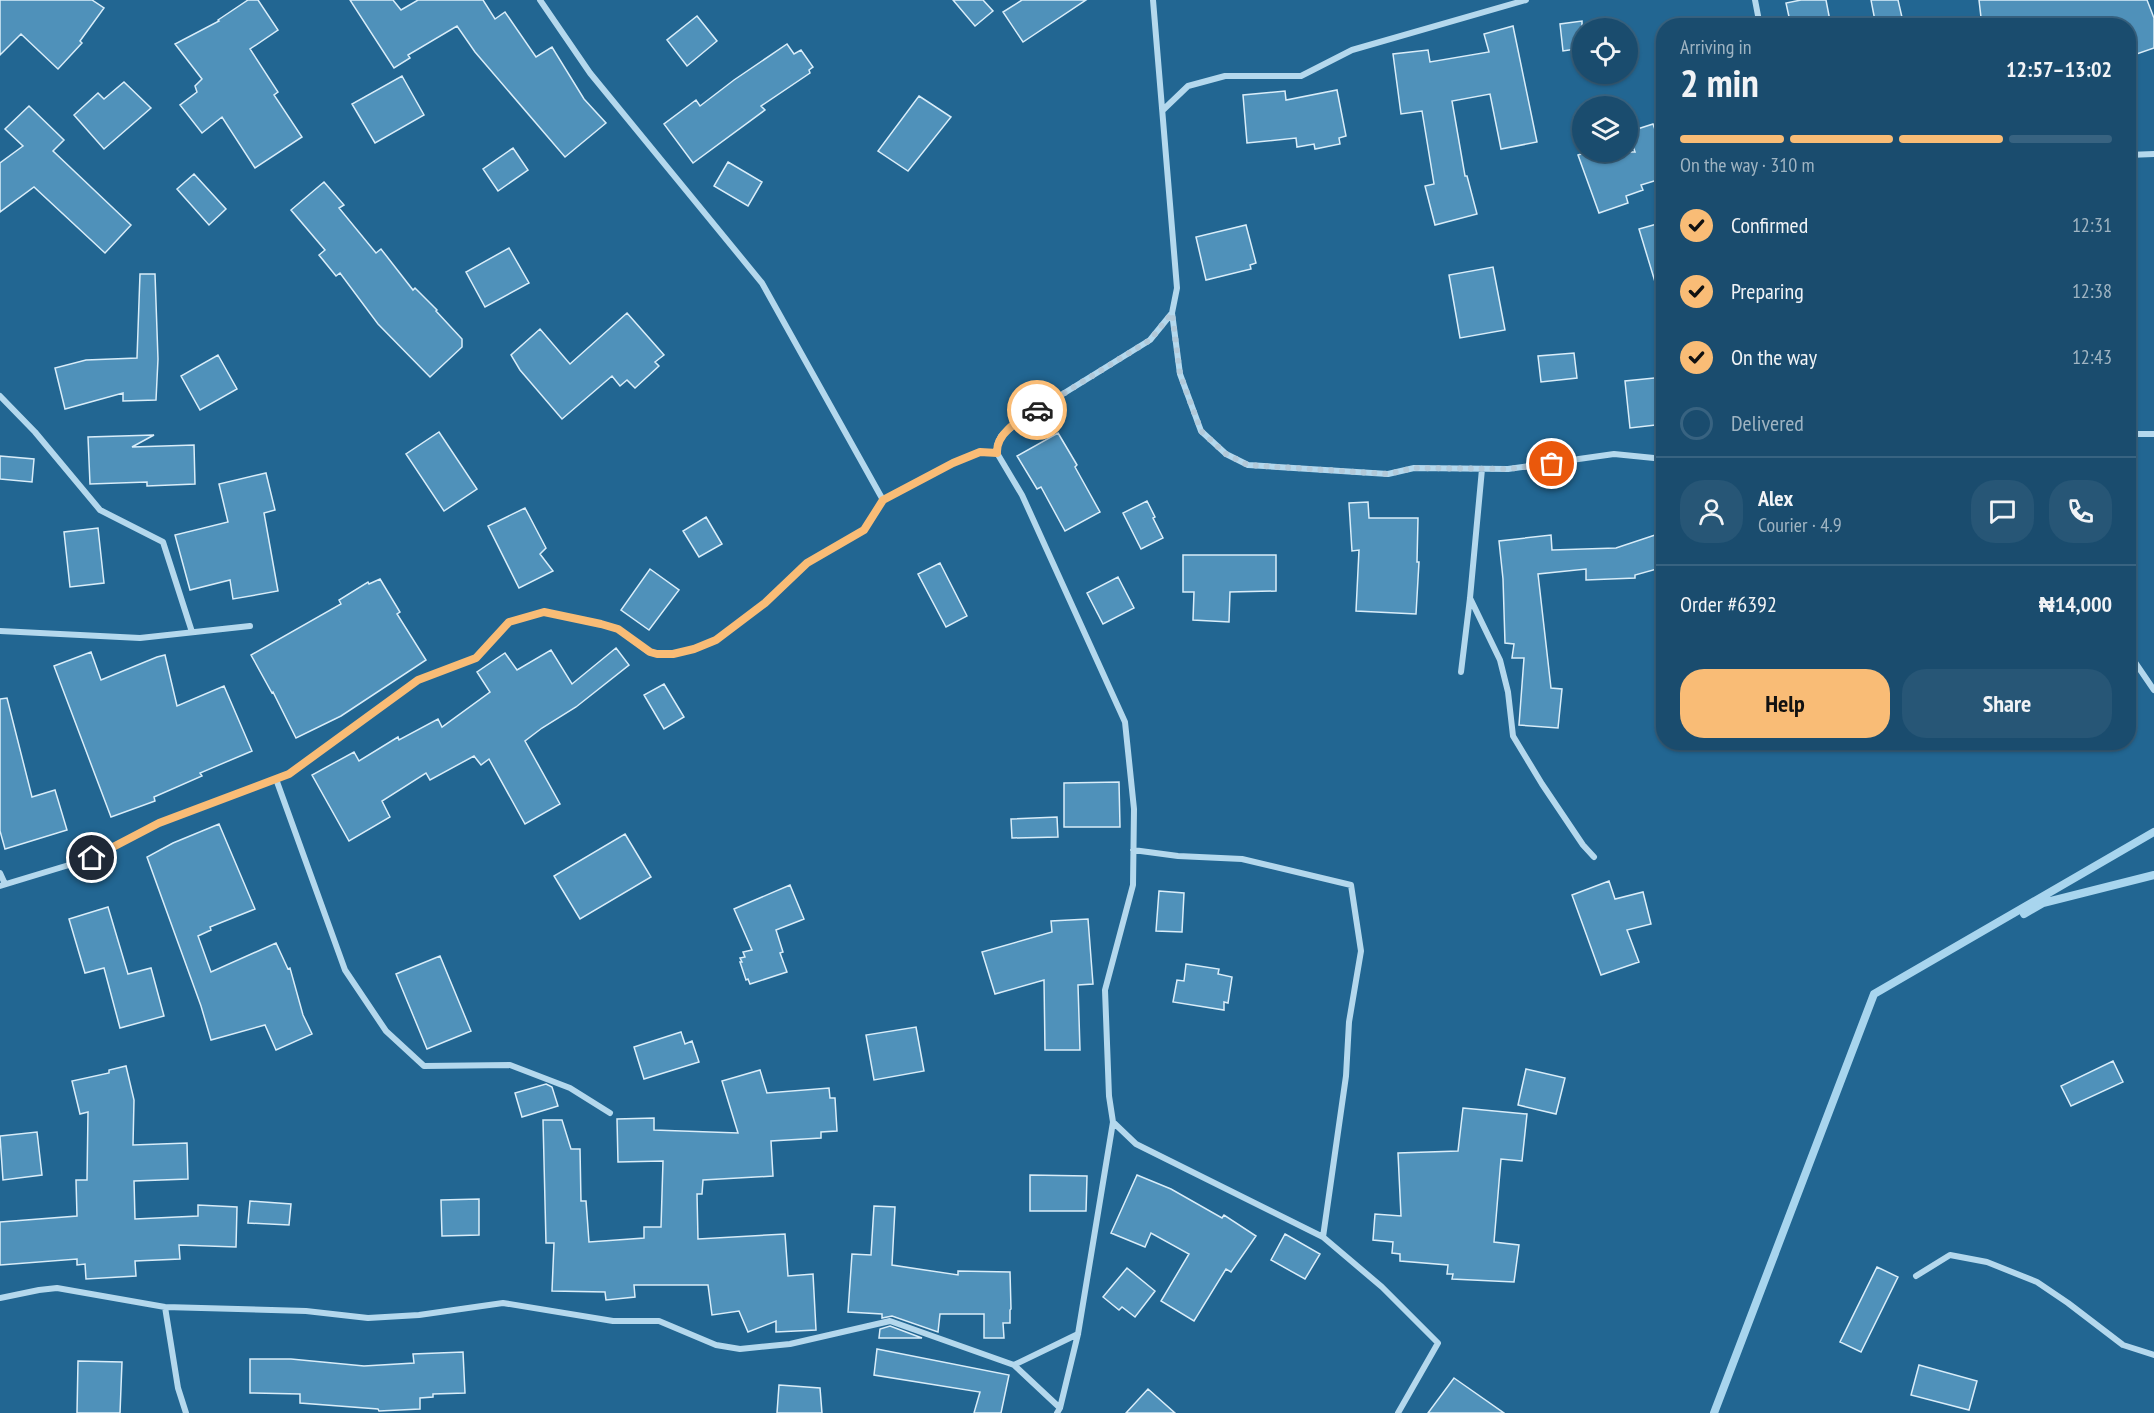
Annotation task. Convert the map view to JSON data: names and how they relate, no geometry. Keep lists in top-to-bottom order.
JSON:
{
  "page": {
    "heading": ["2 min", "Arriving in", "12:57–13:02"],
    "panel": [
      "Alex",
      "Courier · 4.9",
      "Order #6392",
      "₦14,000"
    ],
    "bar": "On the way · 310 m",
    "list": [
      ["Confirmed", "12:31"],
      ["Preparing", "12:38"],
      ["On the way", "12:43"],
      "Delivered"
    ],
    "buttons": ["Help", "Share"]
  }
}
